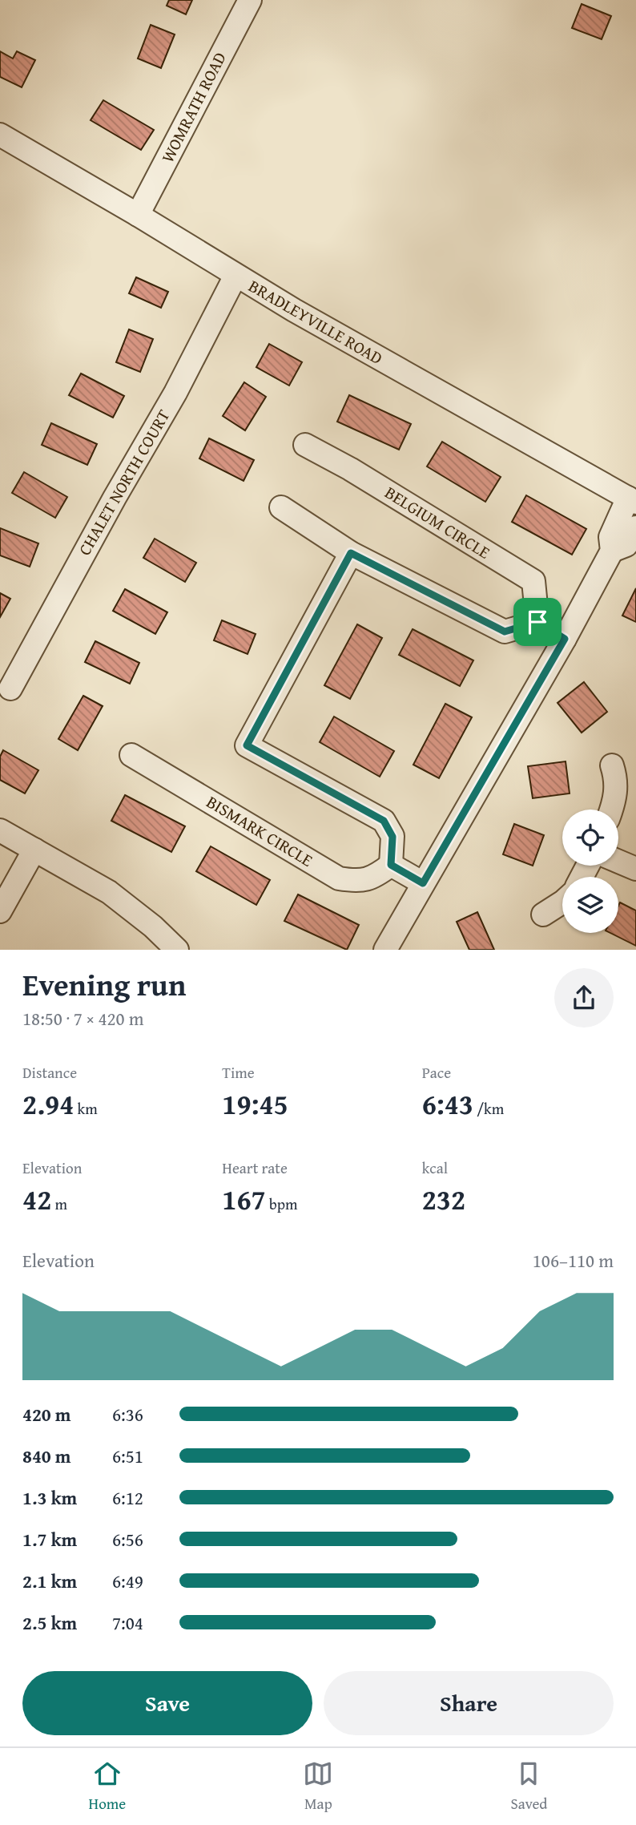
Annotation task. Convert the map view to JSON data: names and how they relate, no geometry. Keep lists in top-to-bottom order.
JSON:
{
  "streets": {
    "street": [
      "WOMRATH ROAD",
      "BRADLEYVILLE ROAD",
      "CHALET NORTH COURT",
      "BELGIUM CIRCLE",
      "BISMARK CIRCLE"
    ]
  },
  "crossings": [
    ["WOMRATH ROAD", "BRADLEYVILLE ROAD"],
    ["BRADLEYVILLE ROAD", "CHALET NORTH COURT"]
  ],
  "page": {
    "heading": ["Evening run", "18:50 · 7 × 420 m"],
    "stats": [
      ["Distance", "2.94 km"],
      ["Time", "19:45"],
      ["Pace", "6:43 /km"],
      ["Elevation", "42 m"],
      ["Heart rate", "167 bpm"],
      ["kcal", "232"]
    ],
    "chart": ["Elevation", "106–110 m"],
    "list": [
      {
        "name": "420 m",
        "note": "6:36"
      },
      {
        "name": "840 m",
        "note": "6:51"
      },
      {
        "name": "1.3 km",
        "note": "6:12"
      },
      {
        "name": "1.7 km",
        "note": "6:56"
      },
      {
        "name": "2.1 km",
        "note": "6:49"
      },
      {
        "name": "2.5 km",
        "note": "7:04"
      }
    ],
    "buttons": ["Save", "Share"],
    "tabs": ["Home", "Map", "Saved"]
  }
}
